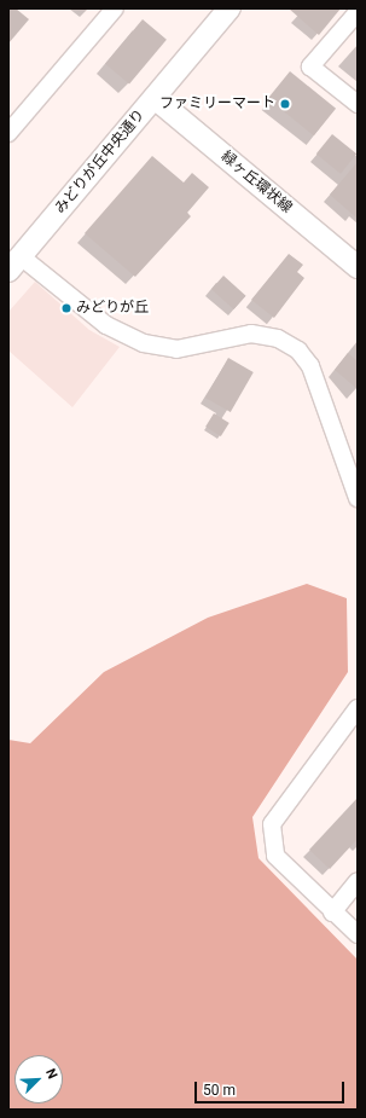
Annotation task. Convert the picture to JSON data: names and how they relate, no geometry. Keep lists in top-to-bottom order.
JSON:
{
  "streets": {
    "street": ["みどりが丘中央通り", "緑ヶ丘環状線"]
  },
  "crossings": [
    ["みどりが丘中央通り", "緑ヶ丘環状線"]
  ],
  "places": ["ファミリーマート", "みどりが丘"],
  "scale_bar": "50 m",
  "north": "top right"
}
